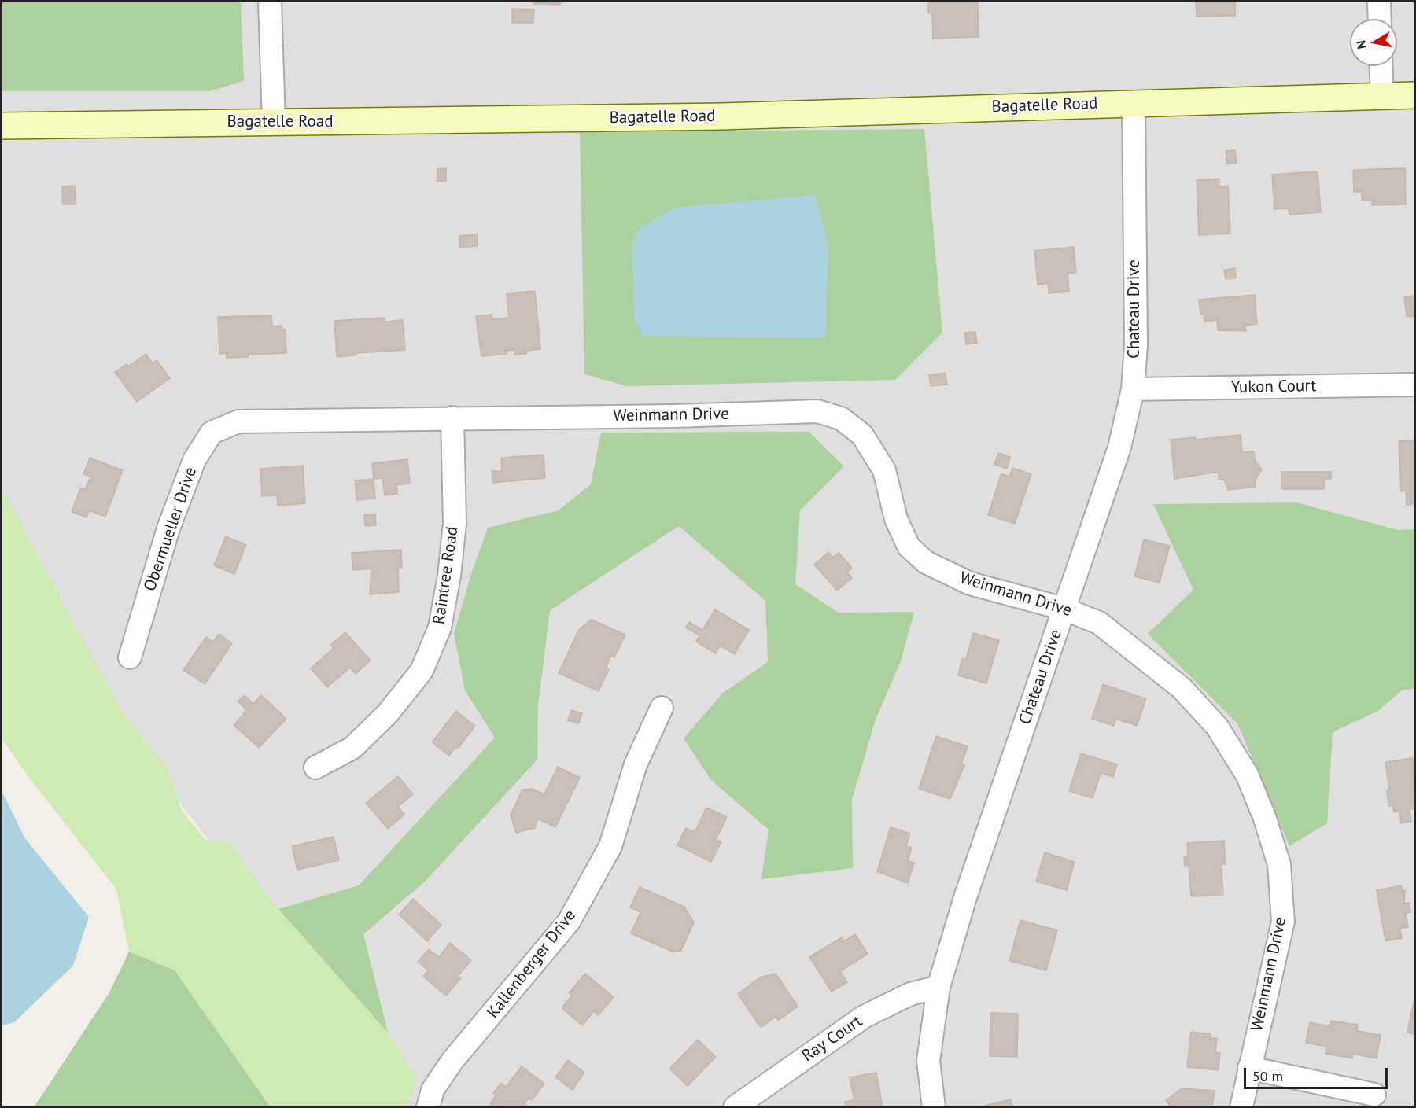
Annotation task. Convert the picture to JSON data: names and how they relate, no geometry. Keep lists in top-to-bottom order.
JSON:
{
  "streets": {
    "street": [
      "Bagatelle Road",
      "Chateau Drive",
      "Yukon Court",
      "Weinmann Drive",
      "Obermueller Drive",
      "Raintree Road",
      "Kallenberger Drive",
      "Ray Court"
    ]
  },
  "crossings": [
    ["Bagatelle Road", "Chateau Drive"],
    ["Chateau Drive", "Yukon Court"],
    ["Chateau Drive", "Weinmann Drive"],
    ["Chateau Drive", "Ray Court"],
    ["Weinmann Drive", "Obermueller Drive"],
    ["Weinmann Drive", "Raintree Road"]
  ],
  "scale_bar": "50 m",
  "north": "left"
}
